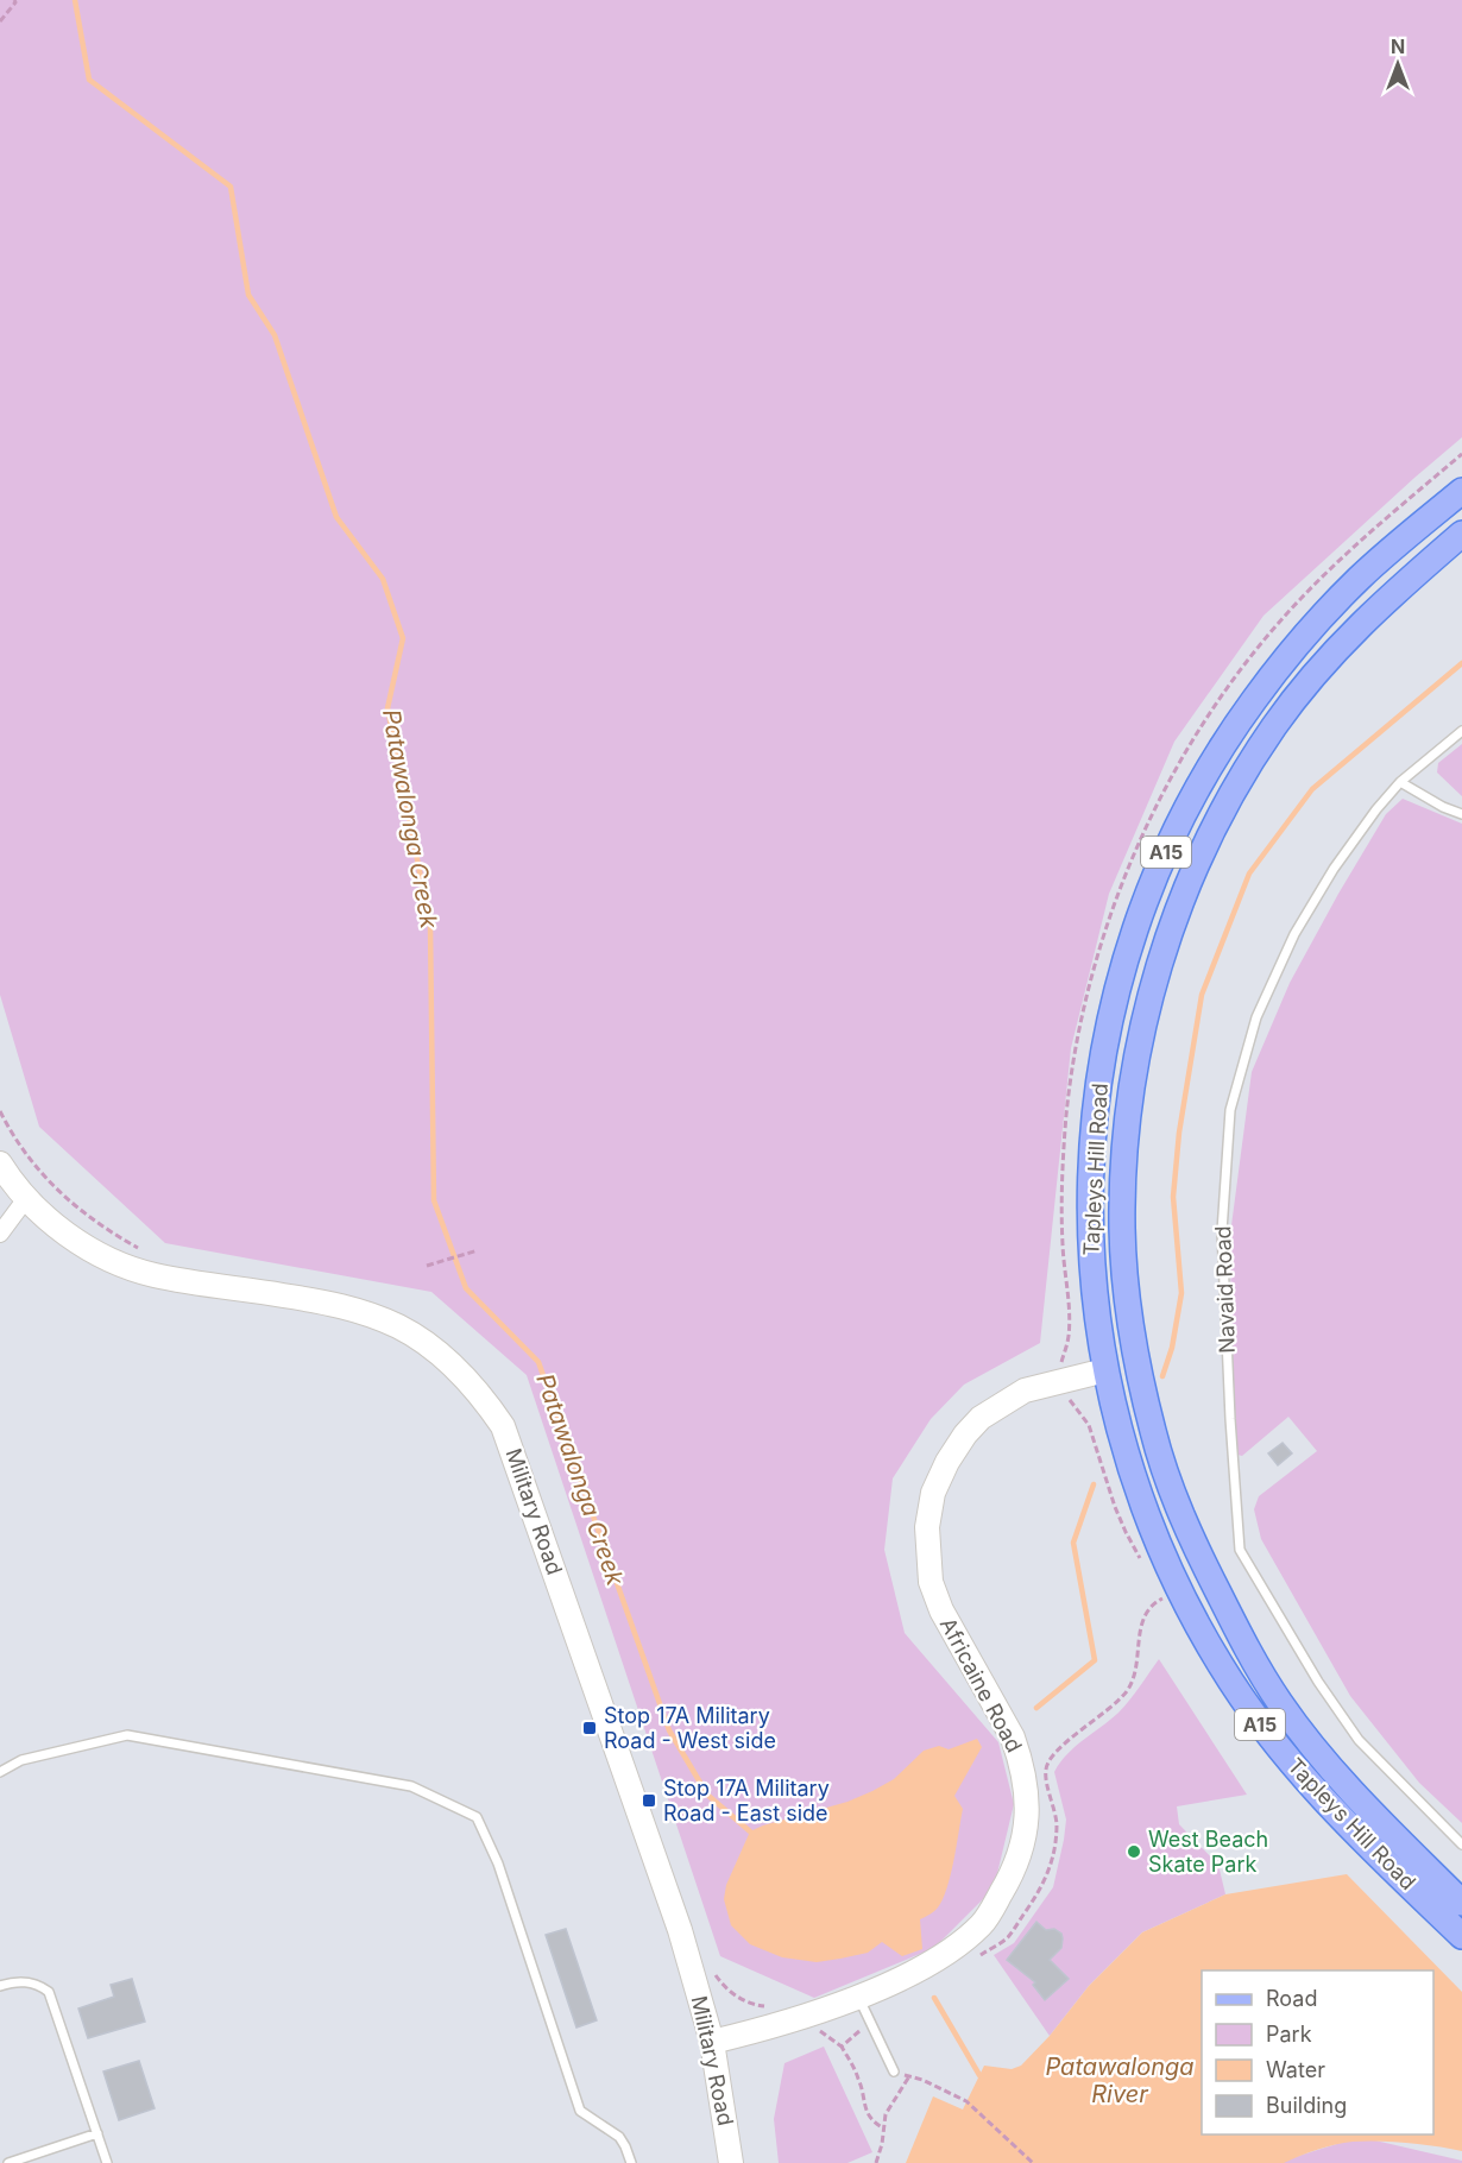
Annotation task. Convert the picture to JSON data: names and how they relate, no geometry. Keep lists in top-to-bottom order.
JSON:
{
  "streets": {
    "main road": ["A15", "Tapleys Hill Road"],
    "street": ["Military Road", "Africaine Road"],
    "lane": ["Navaid Road"]
  },
  "crossings": [
    ["Tapleys Hill Road", "Africaine Road"],
    ["Military Road", "Africaine Road"]
  ],
  "water": ["Patawalonga Creek", "Patawalonga River"],
  "places": {
    "transit": ["Stop 17A Military Road - West side", "Stop 17A Military Road - East side"],
    "other": ["West Beach Skate Park"]
  },
  "legend": [
    "Road",
    "Park",
    "Water",
    "Building"
  ],
  "north": "top"
}
